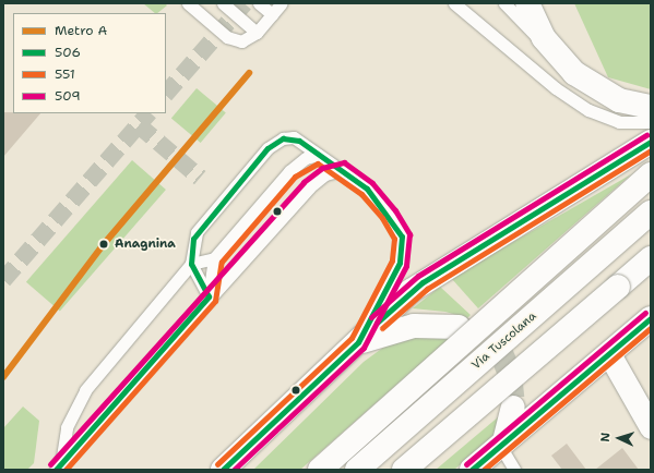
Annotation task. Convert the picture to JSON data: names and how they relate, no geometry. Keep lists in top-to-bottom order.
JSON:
{
  "streets": {
    "main road": ["Via Tuscolana"]
  },
  "places": ["Anagnina"],
  "lines": [
    "metro line A",
    "transit line 509",
    "transit line 506",
    "transit line 551"
  ],
  "legend": [
    "Metro A",
    "506",
    "551",
    "509"
  ],
  "north": "left"
}
